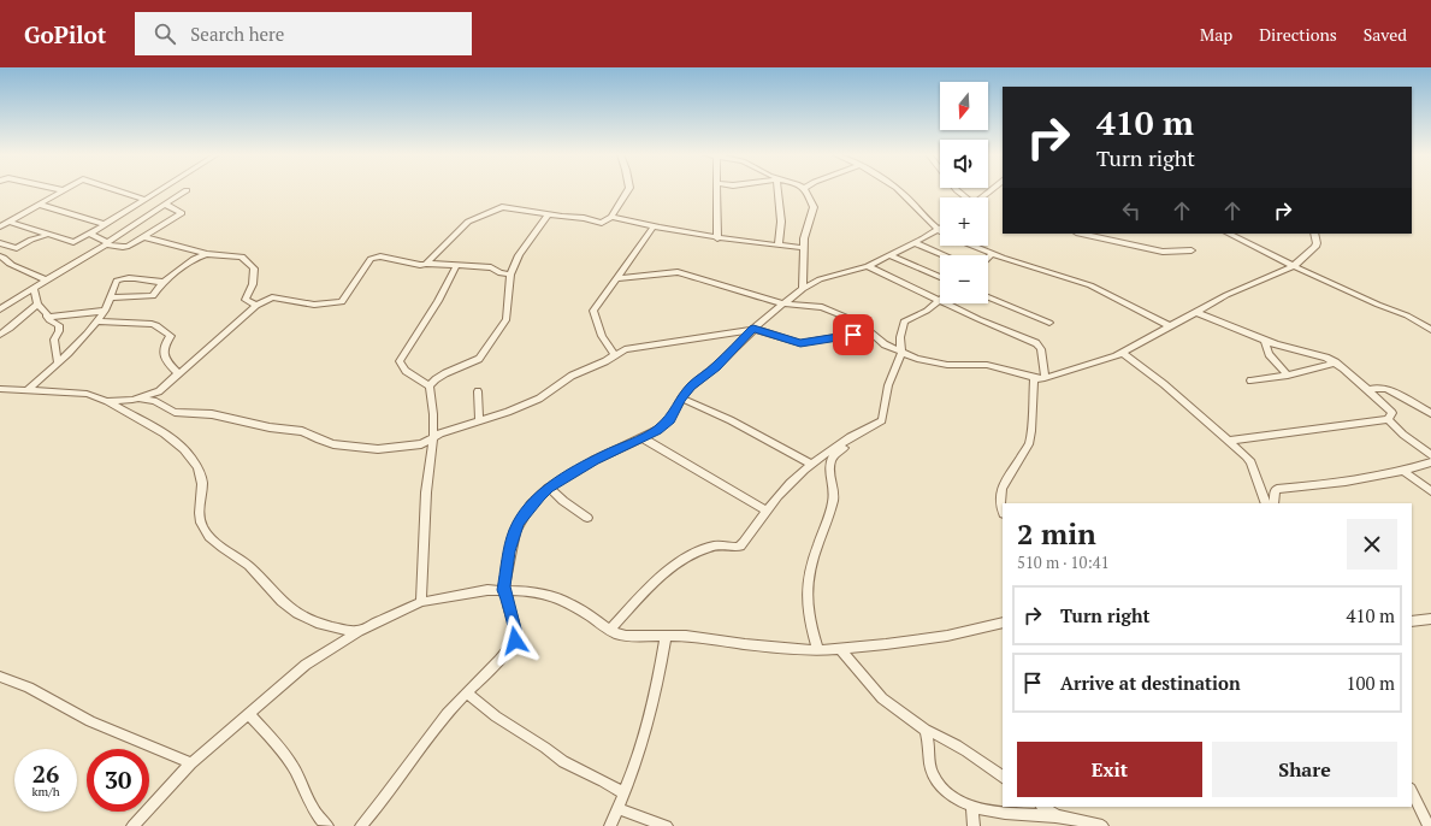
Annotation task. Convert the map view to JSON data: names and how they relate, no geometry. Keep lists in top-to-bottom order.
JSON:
{
  "north": "bottom",
  "page": {
    "header": "GoPilot",
    "search": "Search here",
    "nav": ["Map", "Directions", "Saved"],
    "map_buttons": ["+", "−"],
    "turn": ["410 m", "Turn right"],
    "heading": ["2 min", "510 m · 10:41"],
    "list": [
      {
        "name": "Turn right",
        "value": "410 m"
      },
      {
        "name": "Arrive at destination",
        "value": "100 m"
      }
    ],
    "buttons": ["Exit", "Share"],
    "speed": "26 km/h",
    "limit": "30"
  }
}
